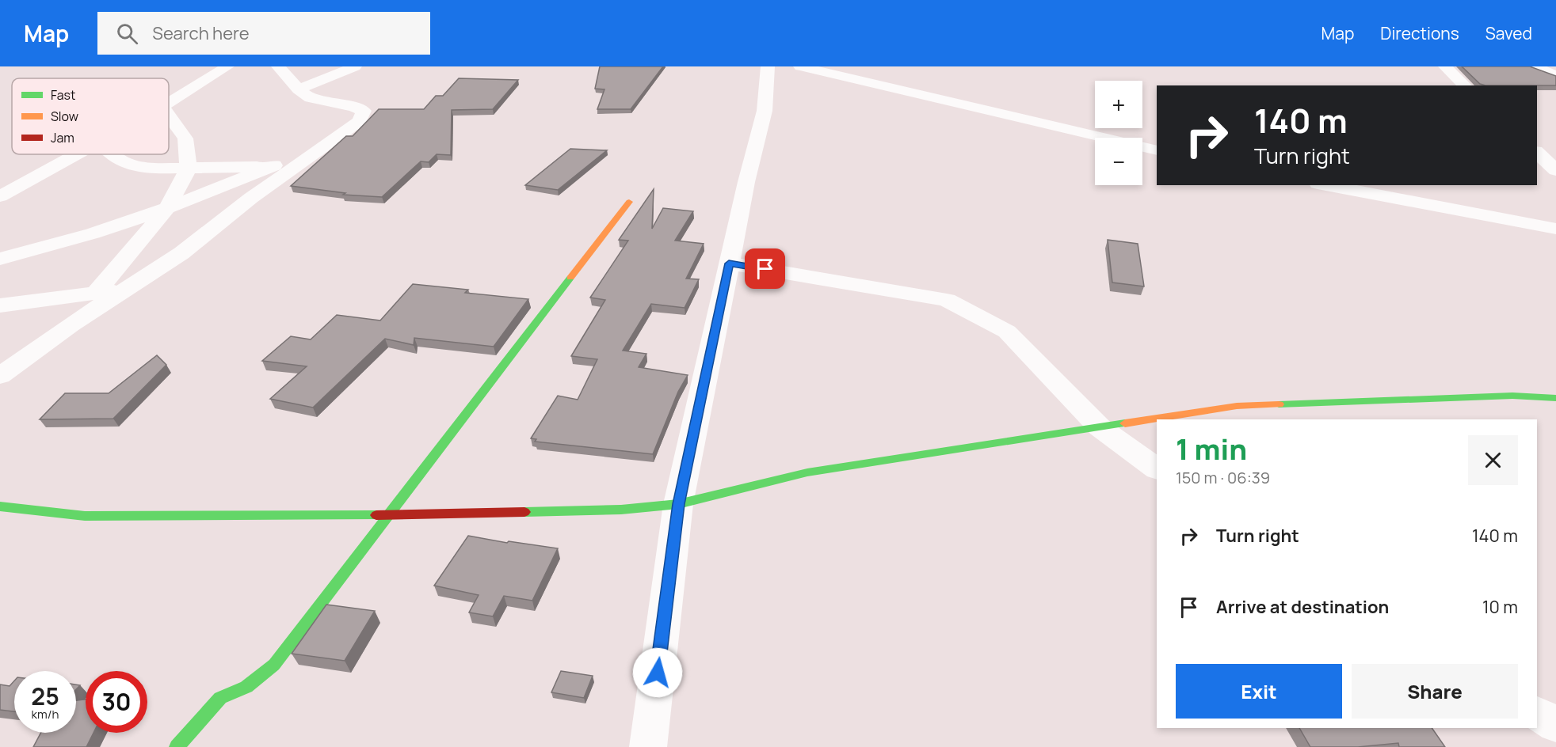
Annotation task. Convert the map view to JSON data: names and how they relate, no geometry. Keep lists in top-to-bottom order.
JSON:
{
  "legend": ["Fast", "Slow", "Jam"],
  "page": {
    "header": "Map",
    "search": "Search here",
    "nav": ["Map", "Directions", "Saved"],
    "map_buttons": ["+", "−"],
    "turn": ["140 m", "Turn right"],
    "heading": ["1 min", "150 m · 06:39"],
    "list": [
      {
        "name": "Turn right",
        "value": "140 m"
      },
      {
        "name": "Arrive at destination",
        "value": "10 m"
      }
    ],
    "buttons": ["Exit", "Share"],
    "speed": "25 km/h",
    "limit": "30"
  }
}
